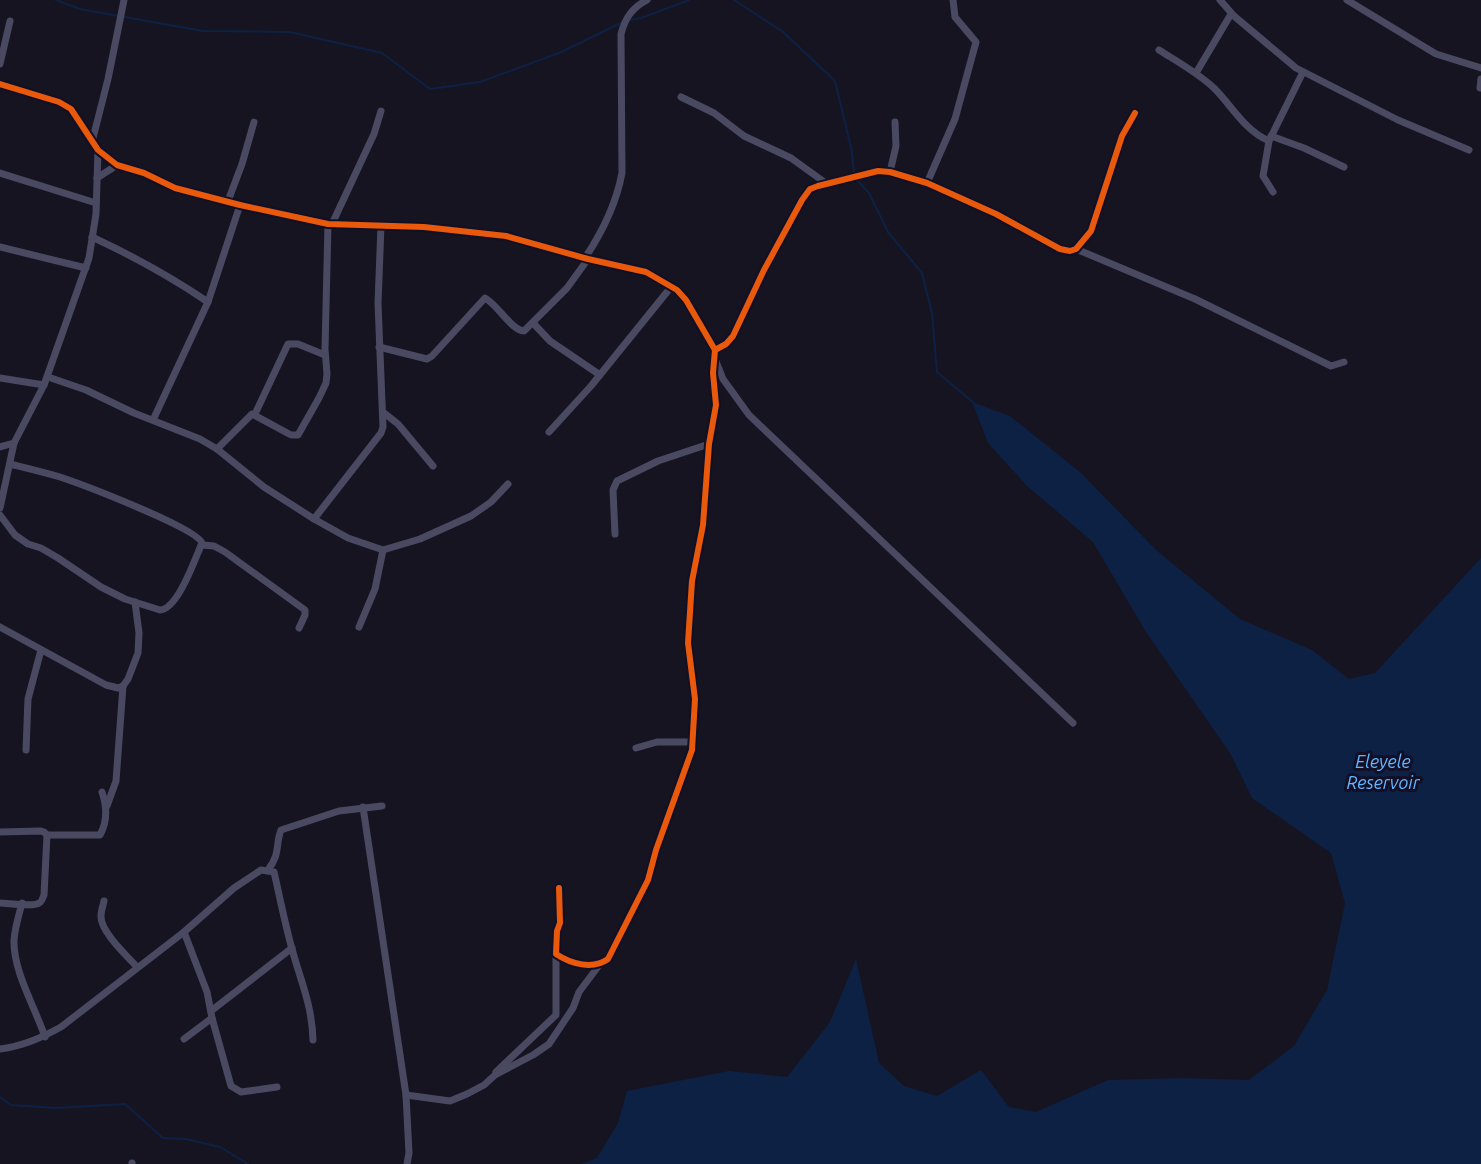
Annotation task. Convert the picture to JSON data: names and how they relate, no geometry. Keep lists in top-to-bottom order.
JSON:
{
  "water": ["Eleyele Reservoir"]
}
